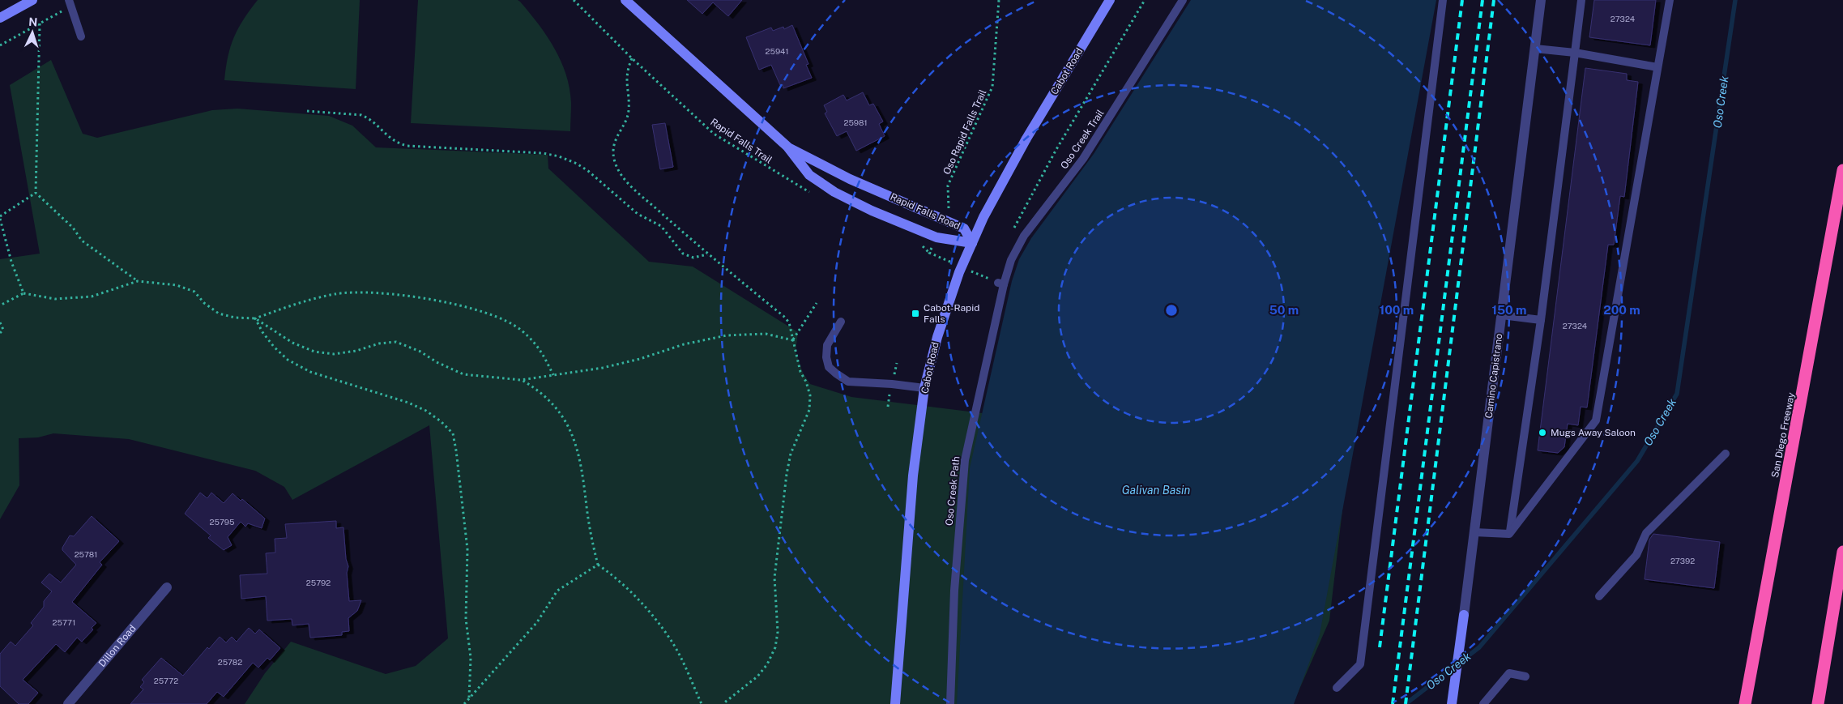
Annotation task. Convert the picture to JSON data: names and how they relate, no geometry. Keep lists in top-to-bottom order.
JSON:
{
  "streets": {
    "highway": ["San Diego Freeway"],
    "street": [
      "Cabot Road",
      "Rapid Falls Road",
      "Camino Capistrano",
      "Dillon Road"
    ],
    "lane": ["Oso Creek Trail", "Oso Creek Path"],
    "path": ["Oso Rapid Falls Trail", "Rapid Falls Trail"]
  },
  "crossings": [
    ["Cabot Road", "Rapid Falls Road"],
    ["Oso Rapid Falls Trail", "Rapid Falls Road"],
    ["Oso Creek Trail", "Oso Creek Path"]
  ],
  "water": ["Oso Creek", "Galivan Basin"],
  "places": {
    "transit": ["Cabot-Rapid Falls"],
    "other": ["Mugs Away Saloon"]
  },
  "house_numbers": [
    "27324",
    "25941",
    "25981",
    "27324",
    "25795",
    "25781",
    "27392",
    "25792",
    "25771",
    "25782",
    "25772"
  ],
  "north": "top",
  "rings": [
    "50 m",
    "100 m",
    "150 m",
    "200 m"
  ]
}
